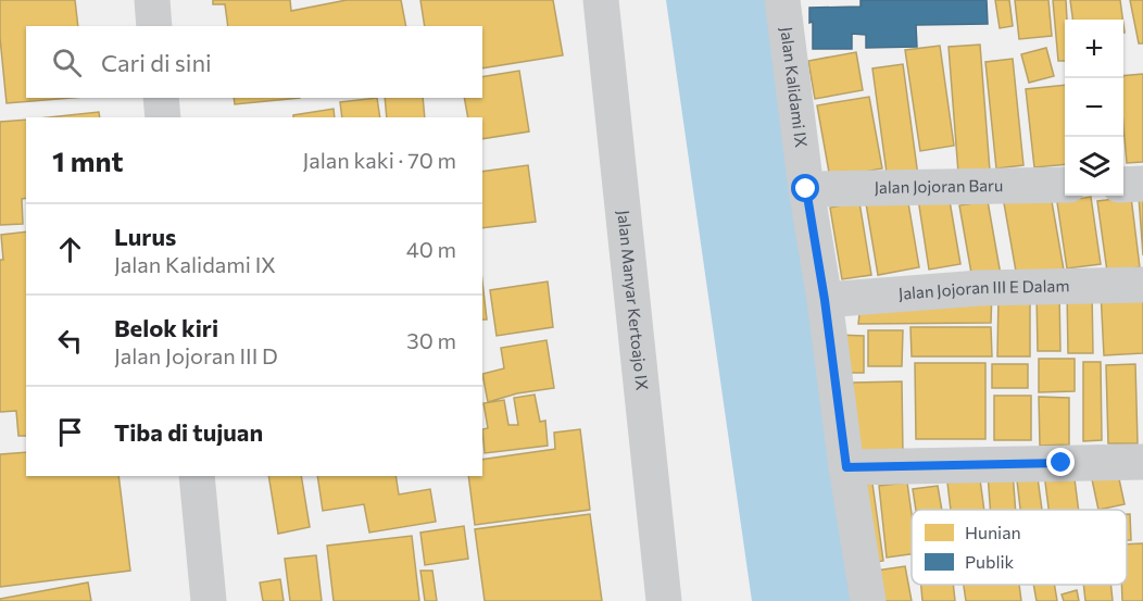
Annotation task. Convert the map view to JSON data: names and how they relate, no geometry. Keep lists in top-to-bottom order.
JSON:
{
  "streets": {
    "street": [
      "Jalan Kalidami IX",
      "Jalan Jojoran Baru",
      "Jalan Jojoran III E Dalam",
      "Jalan Manyar Kertoajo IX"
    ]
  },
  "crossings": [
    ["Jalan Kalidami IX", "Jalan Jojoran Baru"],
    ["Jalan Kalidami IX", "Jalan Jojoran III E Dalam"]
  ],
  "legend": ["Hunian", "Publik"],
  "page": {
    "map_buttons": ["+", "−"],
    "search": "Cari di sini",
    "heading": ["1 mnt", "Jalan kaki · 70 m"],
    "list": [
      ["Lurus", "Jalan Kalidami IX", "40 m"],
      ["Belok kiri", "Jalan Jojoran III D", "30 m"],
      "Tiba di tujuan"
    ]
  }
}
